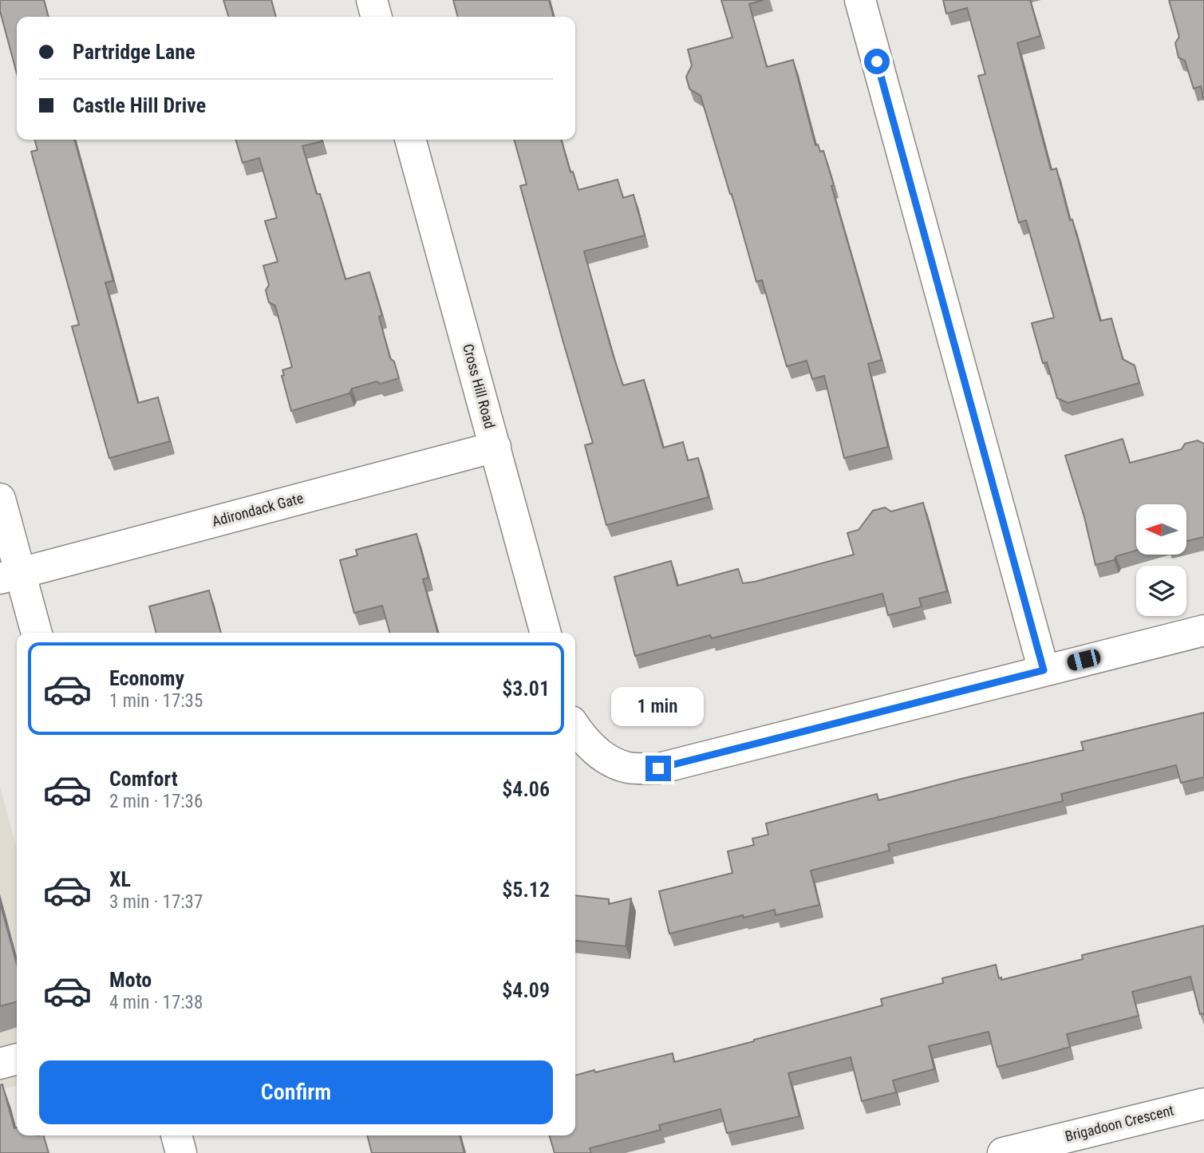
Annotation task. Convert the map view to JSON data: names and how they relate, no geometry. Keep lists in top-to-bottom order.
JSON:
{
  "streets": {
    "street": ["Cross Hill Road", "Adirondack Gate", "Brigadoon Crescent"]
  },
  "crossings": [
    ["Cross Hill Road", "Adirondack Gate"]
  ],
  "north": "left",
  "page": {
    "banner": ["Partridge Lane", "Castle Hill Drive"],
    "list": [
      {
        "name": "Economy",
        "note": "1 min · 17:35",
        "value": "$3.01"
      },
      {
        "name": "Comfort",
        "note": "2 min · 17:36",
        "value": "$4.06"
      },
      {
        "name": "XL",
        "note": "3 min · 17:37",
        "value": "$5.12"
      },
      {
        "name": "Moto",
        "note": "4 min · 17:38",
        "value": "$4.09"
      }
    ],
    "bubble": "1 min",
    "buttons": "Confirm"
  }
}
